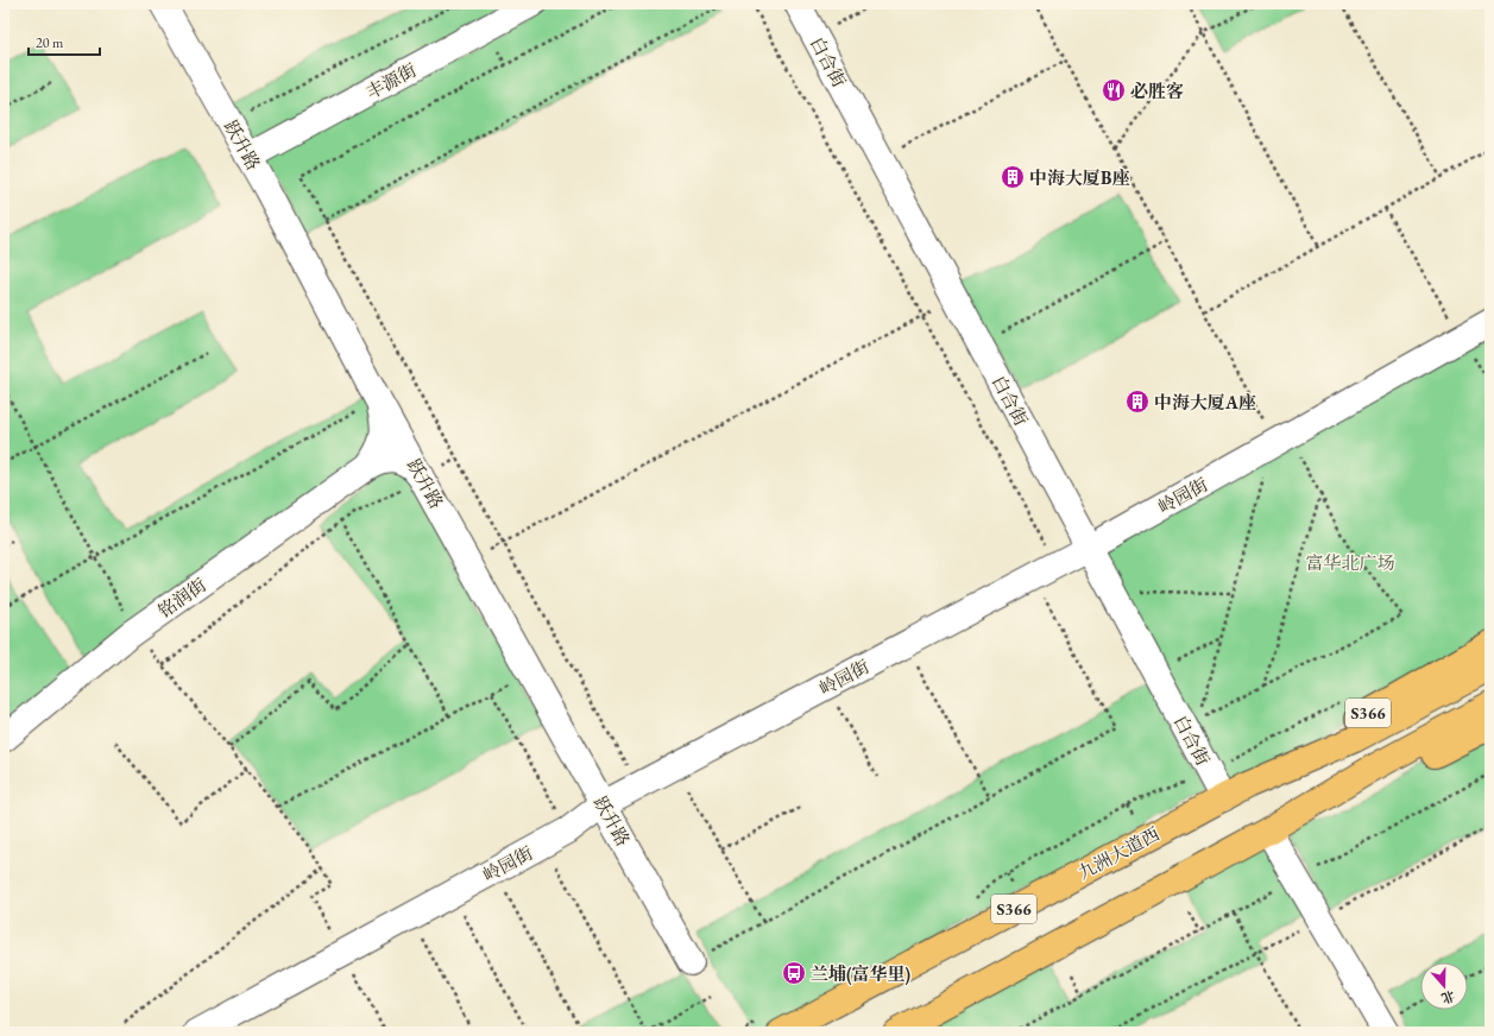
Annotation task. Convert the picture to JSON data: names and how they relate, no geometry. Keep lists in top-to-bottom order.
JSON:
{
  "streets": {
    "main road": ["S366", "九洲大道西"],
    "street": [
      "白合街",
      "丰源街",
      "跃升路",
      "岭园街",
      "铭润街"
    ]
  },
  "crossings": [
    ["白合街", "岭园街"],
    ["白合街", "九洲大道西"],
    ["丰源街", "跃升路"],
    ["跃升路", "岭园街"],
    ["跃升路", "铭润街"],
    ["S366", "九洲大道西"]
  ],
  "parks": ["富华北广场"],
  "places": {
    "restaurant": ["必胜客"],
    "building": ["中海大厦B座", "中海大厦A座"],
    "bus stop": ["兰埔(富华里)"]
  },
  "scale_bar": "20 m",
  "north": "bottom"
}
